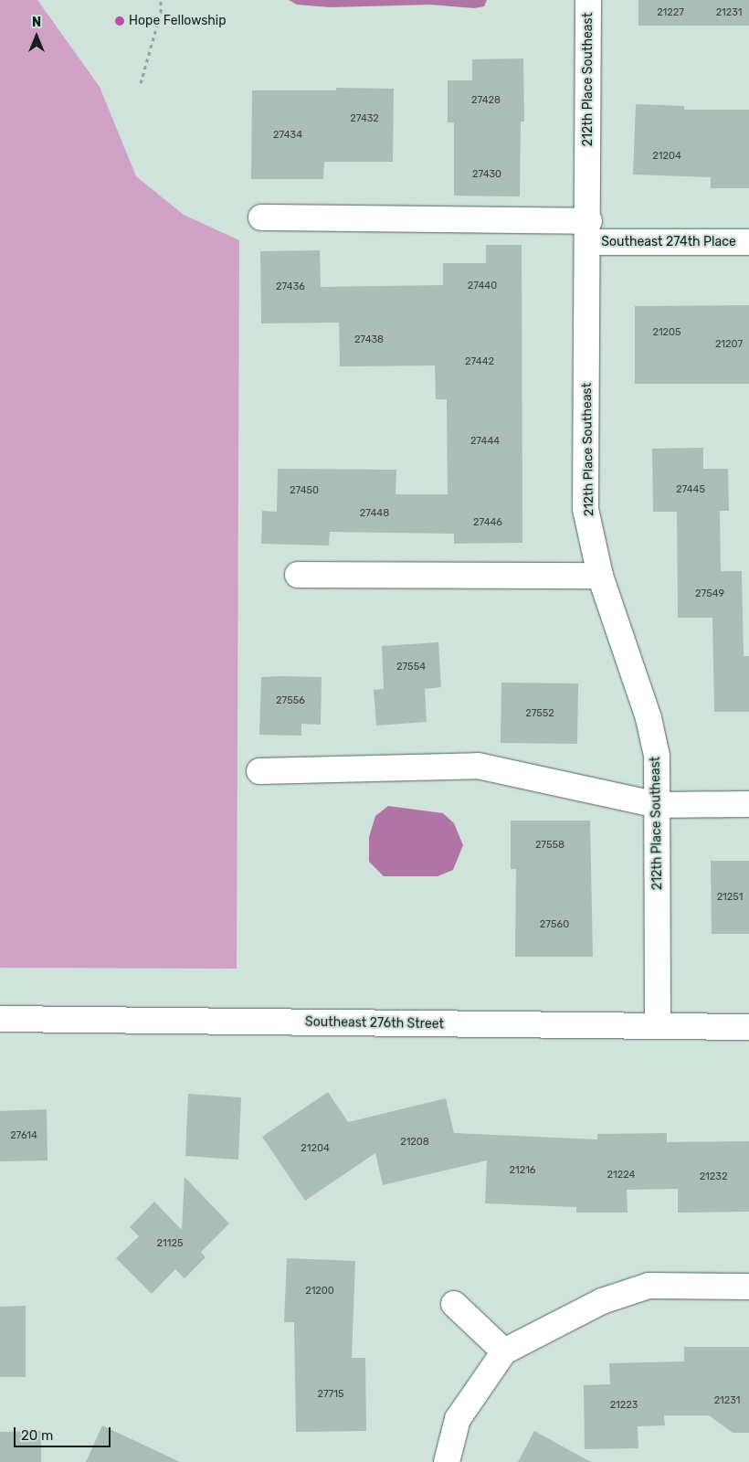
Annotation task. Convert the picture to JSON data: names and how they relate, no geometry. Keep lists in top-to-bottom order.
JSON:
{
  "streets": {
    "street": ["212th Place Southeast", "Southeast 274th Place", "Southeast 276th Street"]
  },
  "crossings": [
    ["212th Place Southeast", "Southeast 274th Place"],
    ["212th Place Southeast", "Southeast 276th Street"]
  ],
  "places": ["Hope Fellowship"],
  "house_numbers": [
    "21227",
    "21231",
    "27428",
    "27432",
    "27434",
    "21204",
    "27430",
    "27440",
    "27436",
    "21205",
    "27438",
    "21207",
    "27442",
    "27444",
    "27445",
    "27450",
    "27448",
    "27446",
    "27549",
    "27554",
    "27556",
    "27552",
    "27558",
    "21251",
    "27560",
    "27614",
    "21208",
    "21204",
    "21216",
    "21224",
    "21232",
    "21125",
    "21200",
    "27715",
    "21231",
    "21223"
  ],
  "scale_bar": "20 m",
  "north": "top"
}
